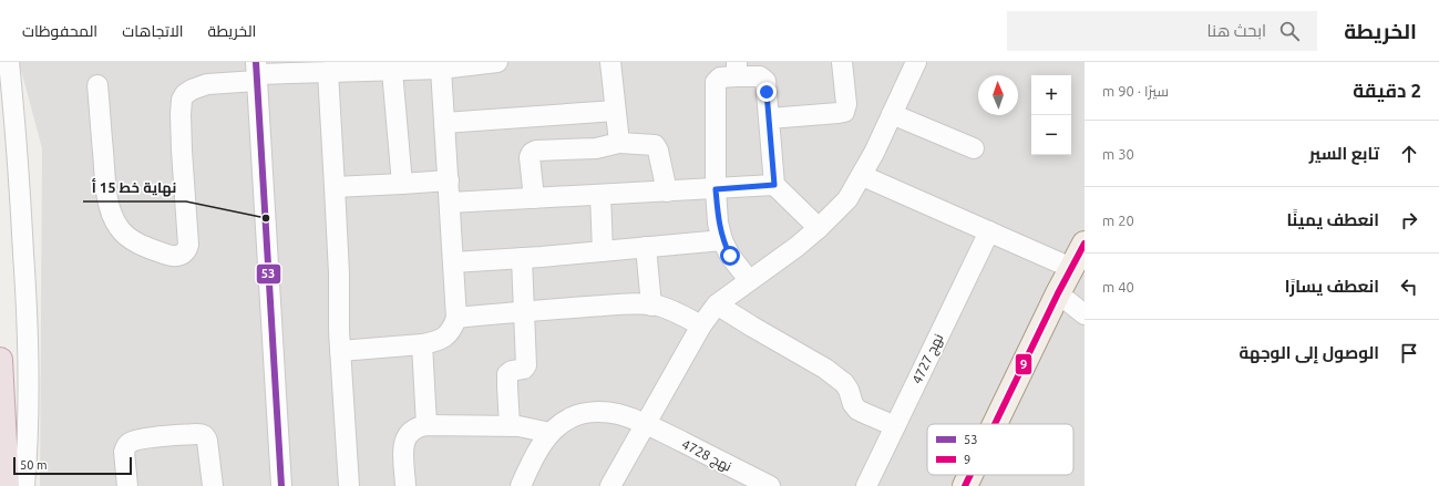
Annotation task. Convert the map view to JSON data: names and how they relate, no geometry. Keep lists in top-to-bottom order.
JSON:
{
  "streets": {
    "street": ["نهج 4727", "نهج 4728"]
  },
  "places": ["نهاية خط 15 أ"],
  "lines": ["transit line 53", "transit line 9"],
  "legend": ["53", "9"],
  "scale_bar": "50 m",
  "north": "top",
  "page": {
    "header": "الخريطة",
    "search": "ابحث هنا",
    "nav": ["الخريطة", "الاتجاهات", "المحفوظات"],
    "heading": ["2 دقيقة", "سيرًا · 90 m"],
    "map_buttons": ["+", "−"],
    "list": [
      ["تابع السير", "30 m"],
      ["انعطف يمينًا", "20 m"],
      ["انعطف يسارًا", "40 m"],
      "الوصول إلى الوجهة"
    ],
    "scale": "50 m"
  }
}
